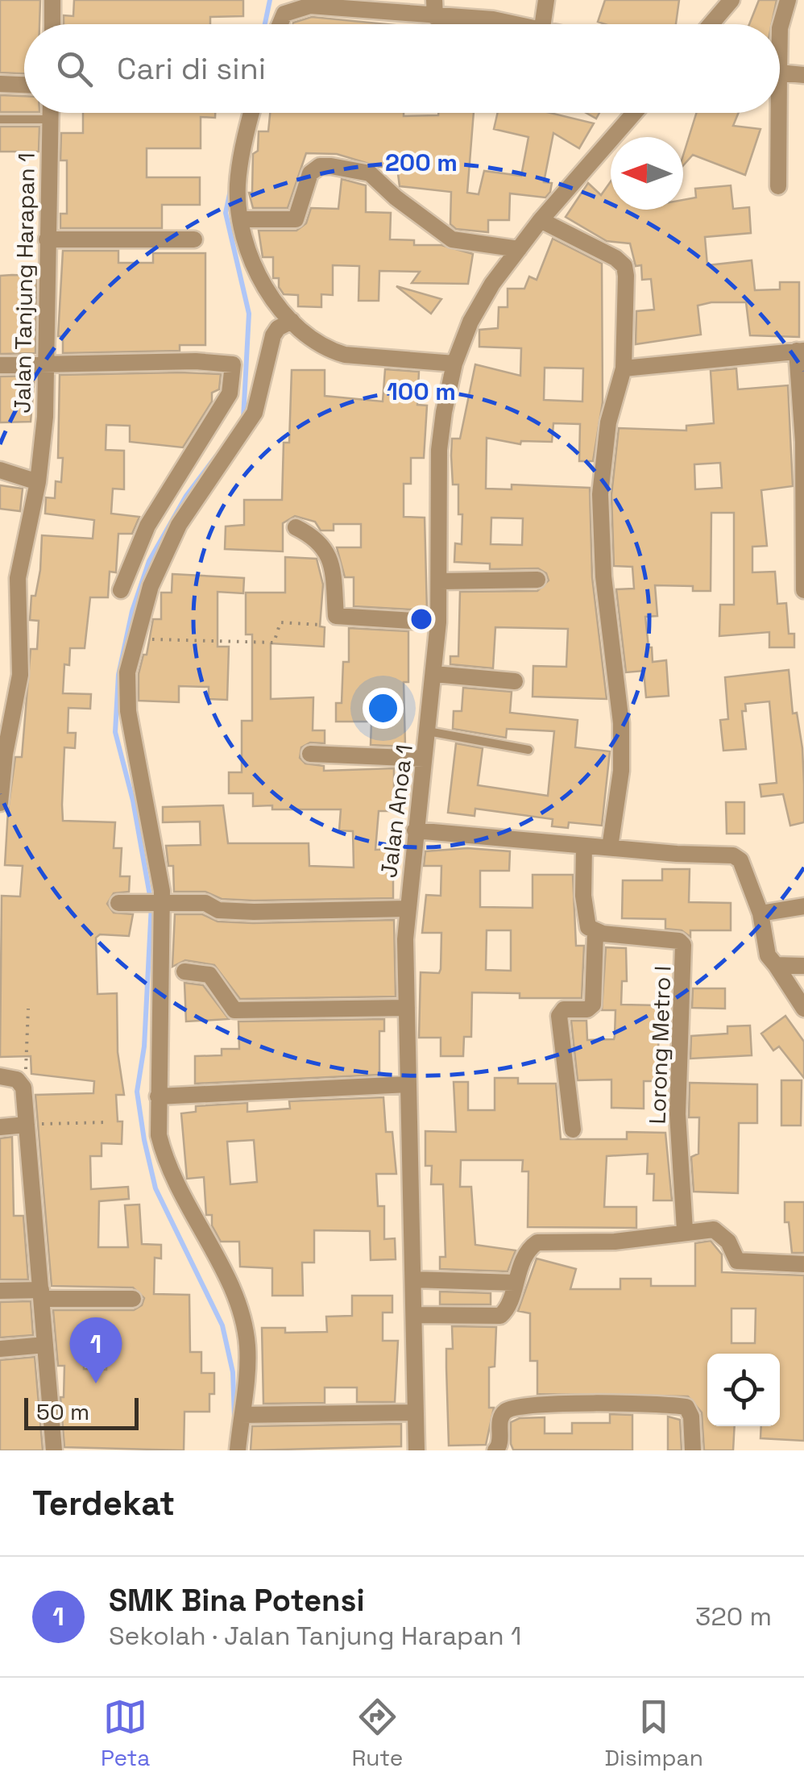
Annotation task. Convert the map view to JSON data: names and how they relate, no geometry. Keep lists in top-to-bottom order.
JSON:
{
  "streets": {
    "street": ["Jalan Tanjung Harapan 1", "Jalan Anoa 1", "Lorong Metro I"]
  },
  "scale_bar": "50 m",
  "north": "left",
  "page": {
    "search": "Cari di sini",
    "pins": "1",
    "scale": "50 m",
    "heading": "Terdekat",
    "list": [
      {
        "mark": "1",
        "name": "SMK Bina Potensi",
        "note": "Sekolah · Jalan Tanjung Harapan 1",
        "value": "320 m"
      }
    ],
    "nav": ["Peta", "Rute", "Disimpan"]
  },
  "rings": ["200 m", "100 m"]
}
